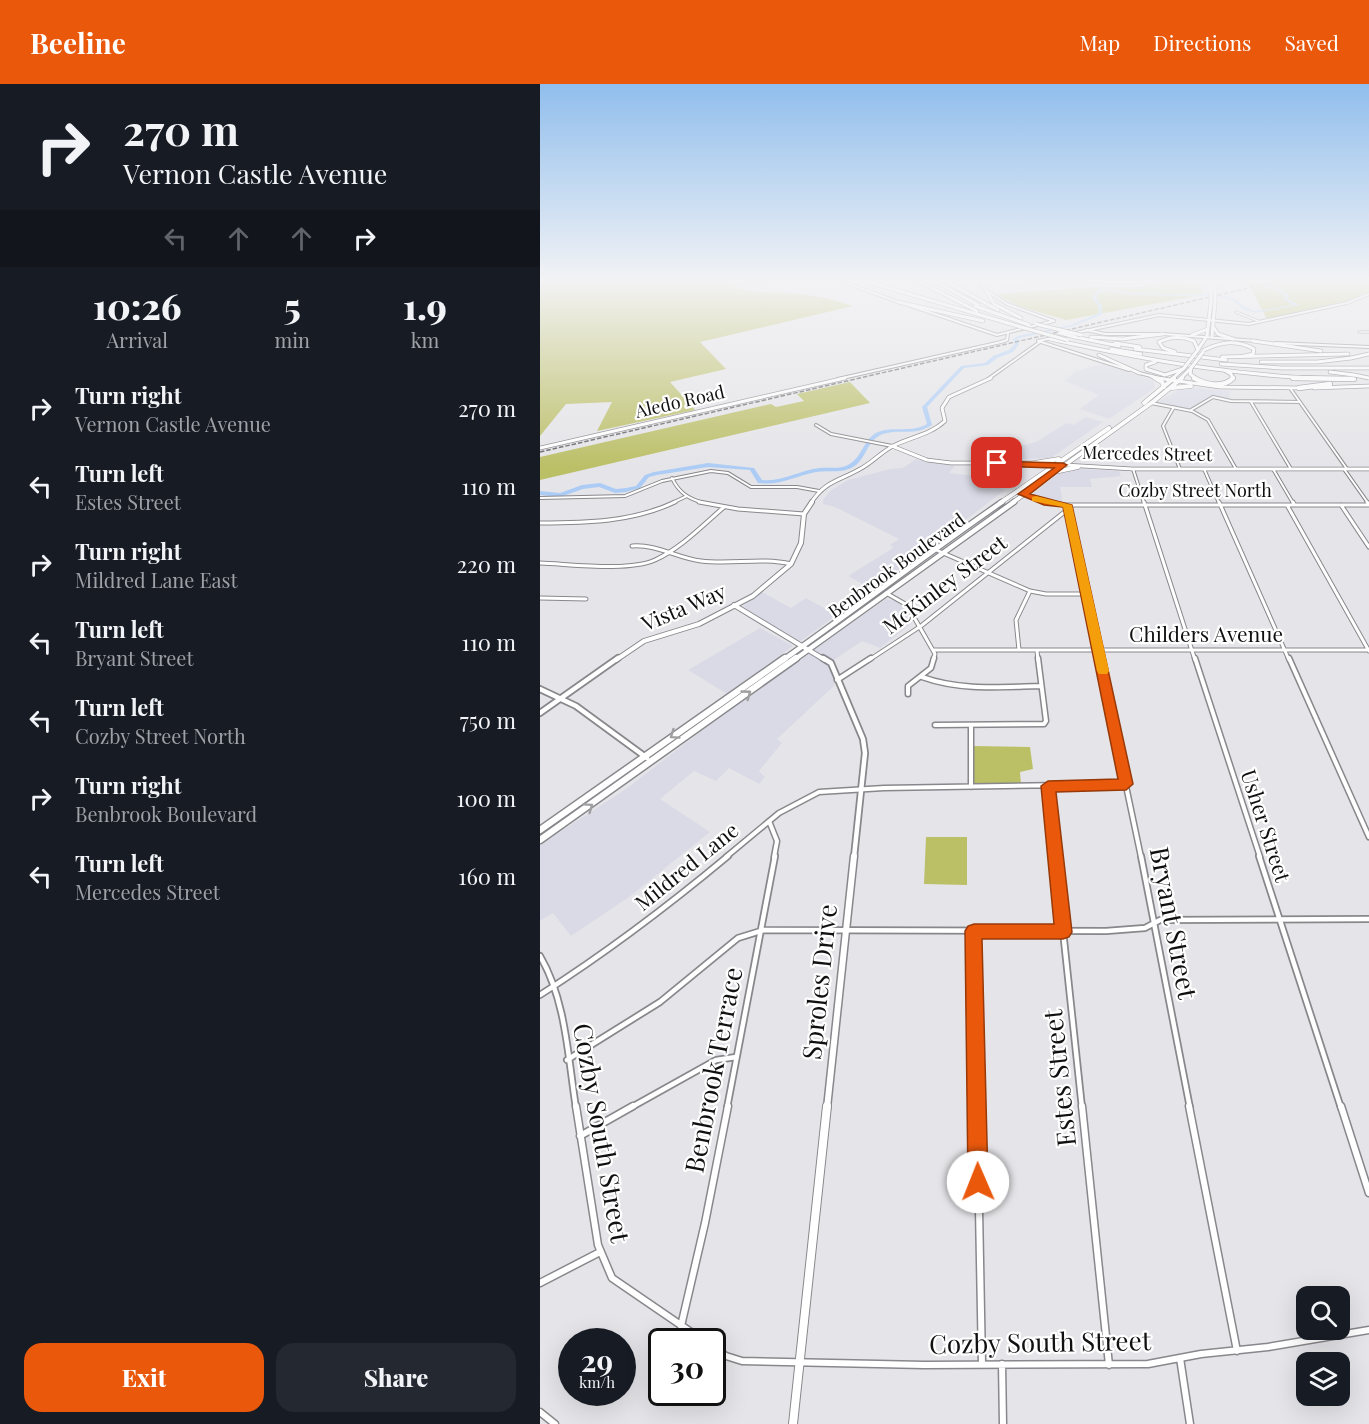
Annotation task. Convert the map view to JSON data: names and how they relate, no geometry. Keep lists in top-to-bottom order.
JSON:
{
  "streets": {
    "main road": ["Benbrook Boulevard"],
    "street": [
      "Aledo Road",
      "Mercedes Street",
      "Cozby Street North",
      "McKinley Street",
      "Vista Way",
      "Childers Avenue",
      "Usher Street",
      "Mildred Lane",
      "Bryant Street",
      "Sproles Drive",
      "Benbrook Terrace",
      "Estes Street",
      "Cozby South Street"
    ]
  },
  "crossings": [
    ["Mercedes Street", "Benbrook Boulevard"],
    ["Mercedes Street", "Vista Way"],
    ["Mercedes Street", "Usher Street"],
    ["Cozby Street North", "Benbrook Boulevard"],
    ["Cozby Street North", "McKinley Street"],
    ["Cozby Street North", "Usher Street"],
    ["Cozby Street North", "Bryant Street"],
    ["Benbrook Boulevard", "Sproles Drive"],
    ["McKinley Street", "Bryant Street"],
    ["McKinley Street", "Sproles Drive"],
    ["Vista Way", "Sproles Drive"],
    ["Childers Avenue", "Usher Street"],
    ["Childers Avenue", "Bryant Street"],
    ["Mildred Lane", "Bryant Street"],
    ["Mildred Lane", "Sproles Drive"],
    ["Mildred Lane", "Benbrook Terrace"],
    ["Mildred Lane", "Estes Street"],
    ["Mildred Lane", "Cozby South Street"],
    ["Bryant Street", "Cozby South Street"],
    ["Sproles Drive", "Cozby South Street"],
    ["Benbrook Terrace", "Cozby South Street"],
    ["Estes Street", "Cozby South Street"]
  ],
  "page": {
    "header": "Beeline",
    "nav": ["Map", "Directions", "Saved"],
    "turn": ["270 m", "Vernon Castle Avenue"],
    "eta": [
      "10:26",
      "Arrival",
      "5",
      "min",
      "1.9",
      "km"
    ],
    "list": [
      {
        "name": "Turn right",
        "note": "Vernon Castle Avenue",
        "value": "270 m"
      },
      {
        "name": "Turn left",
        "note": "Estes Street",
        "value": "110 m"
      },
      {
        "name": "Turn right",
        "note": "Mildred Lane East",
        "value": "220 m"
      },
      {
        "name": "Turn left",
        "note": "Bryant Street",
        "value": "110 m"
      },
      {
        "name": "Turn left",
        "note": "Cozby Street North",
        "value": "750 m"
      },
      {
        "name": "Turn right",
        "note": "Benbrook Boulevard",
        "value": "100 m"
      },
      {
        "name": "Turn left",
        "note": "Mercedes Street",
        "value": "160 m"
      }
    ],
    "speed": "29 km/h",
    "limit": "30",
    "buttons": ["Exit", "Share"]
  }
}
